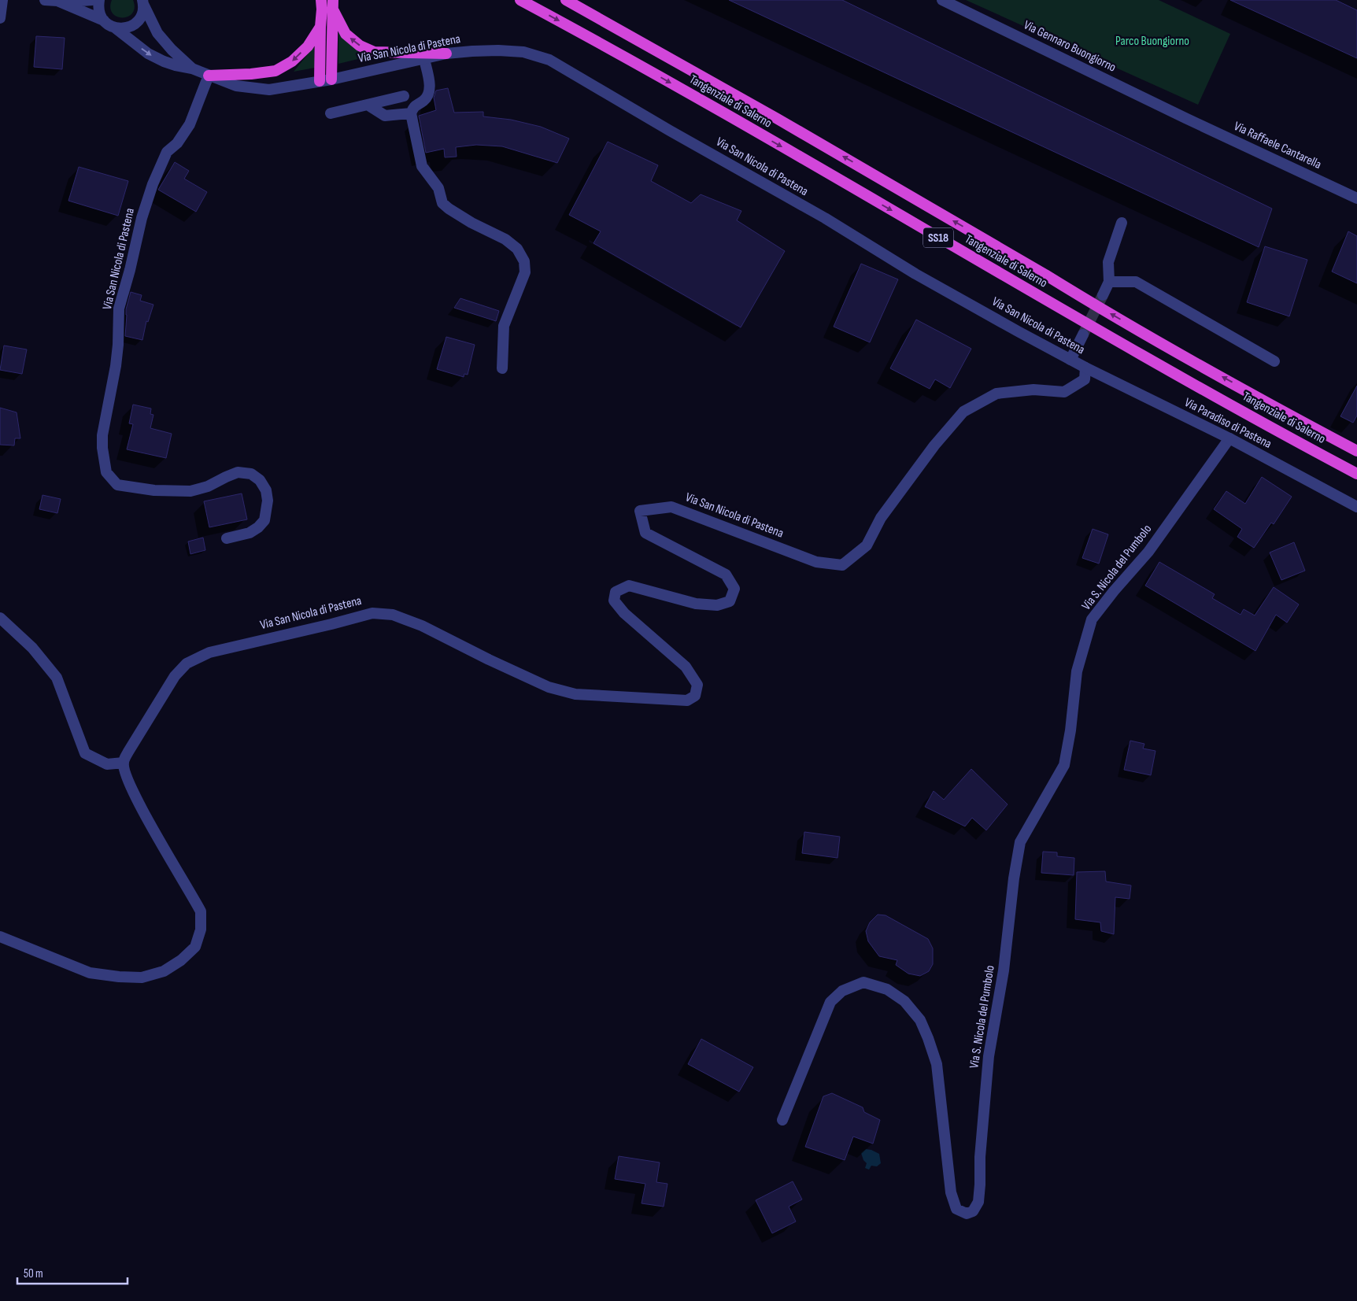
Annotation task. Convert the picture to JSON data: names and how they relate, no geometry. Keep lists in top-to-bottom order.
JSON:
{
  "streets": {
    "highway": ["Tangenziale di Salerno", "SS18"],
    "street": [
      "Via Gennaro Buongiorno",
      "Via San Nicola di Pastena",
      "Via Raffaele Cantarella",
      "Via Paradiso di Pastena",
      "Via S. Nicola del Pumbolo"
    ]
  },
  "crossings": [
    ["Via Gennaro Buongiorno", "Via Raffaele Cantarella"],
    ["Via San Nicola di Pastena", "Via Paradiso di Pastena"],
    ["Via Paradiso di Pastena", "Via S. Nicola del Pumbolo"]
  ],
  "parks": ["Parco Buongiorno"],
  "scale_bar": "50 m"
}
